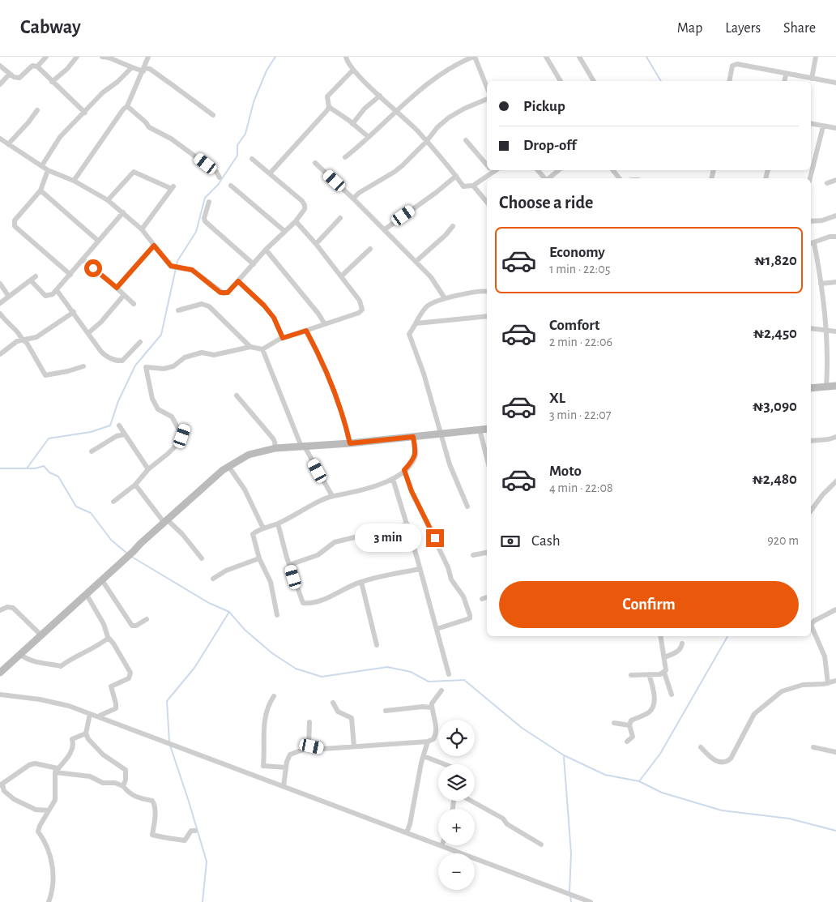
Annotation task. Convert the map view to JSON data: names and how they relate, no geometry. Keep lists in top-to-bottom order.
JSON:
{
  "page": {
    "header": "Cabway",
    "nav": ["Map", "Layers", "Share"],
    "banner": ["Pickup", "Drop-off"],
    "heading": "Choose a ride",
    "list": [
      {
        "name": "Economy",
        "note": "1 min · 22:05",
        "value": "₦1,820"
      },
      {
        "name": "Comfort",
        "note": "2 min · 22:06",
        "value": "₦2,450"
      },
      {
        "name": "XL",
        "note": "3 min · 22:07",
        "value": "₦3,090"
      },
      {
        "name": "Moto",
        "note": "4 min · 22:08",
        "value": "₦2,480"
      }
    ],
    "pay": ["Cash", "920 m"],
    "bubble": "3 min",
    "buttons": "Confirm",
    "map_buttons": ["+", "−"]
  }
}
